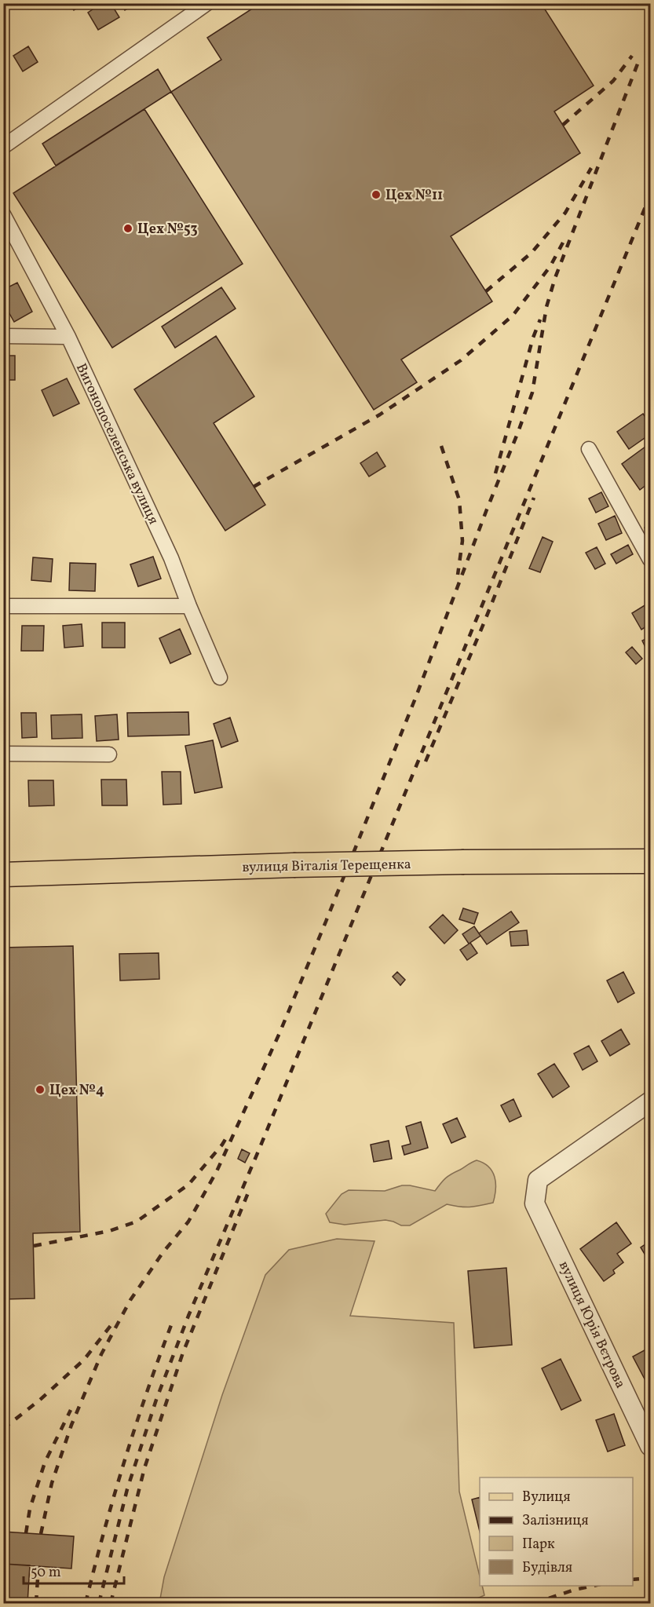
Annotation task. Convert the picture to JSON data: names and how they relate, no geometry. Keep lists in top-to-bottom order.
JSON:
{
  "streets": {
    "main road": ["вулиця Віталія Терещенка"],
    "street": ["Вигонопоселенська вулиця", "вулиця Юрія Вєтрова"]
  },
  "places": ["Цех №11", "Цех №53", "Цех №4"],
  "legend": [
    "Вулиця",
    "Залізниця",
    "Парк",
    "Будівля"
  ],
  "scale_bar": "50 m"
}
